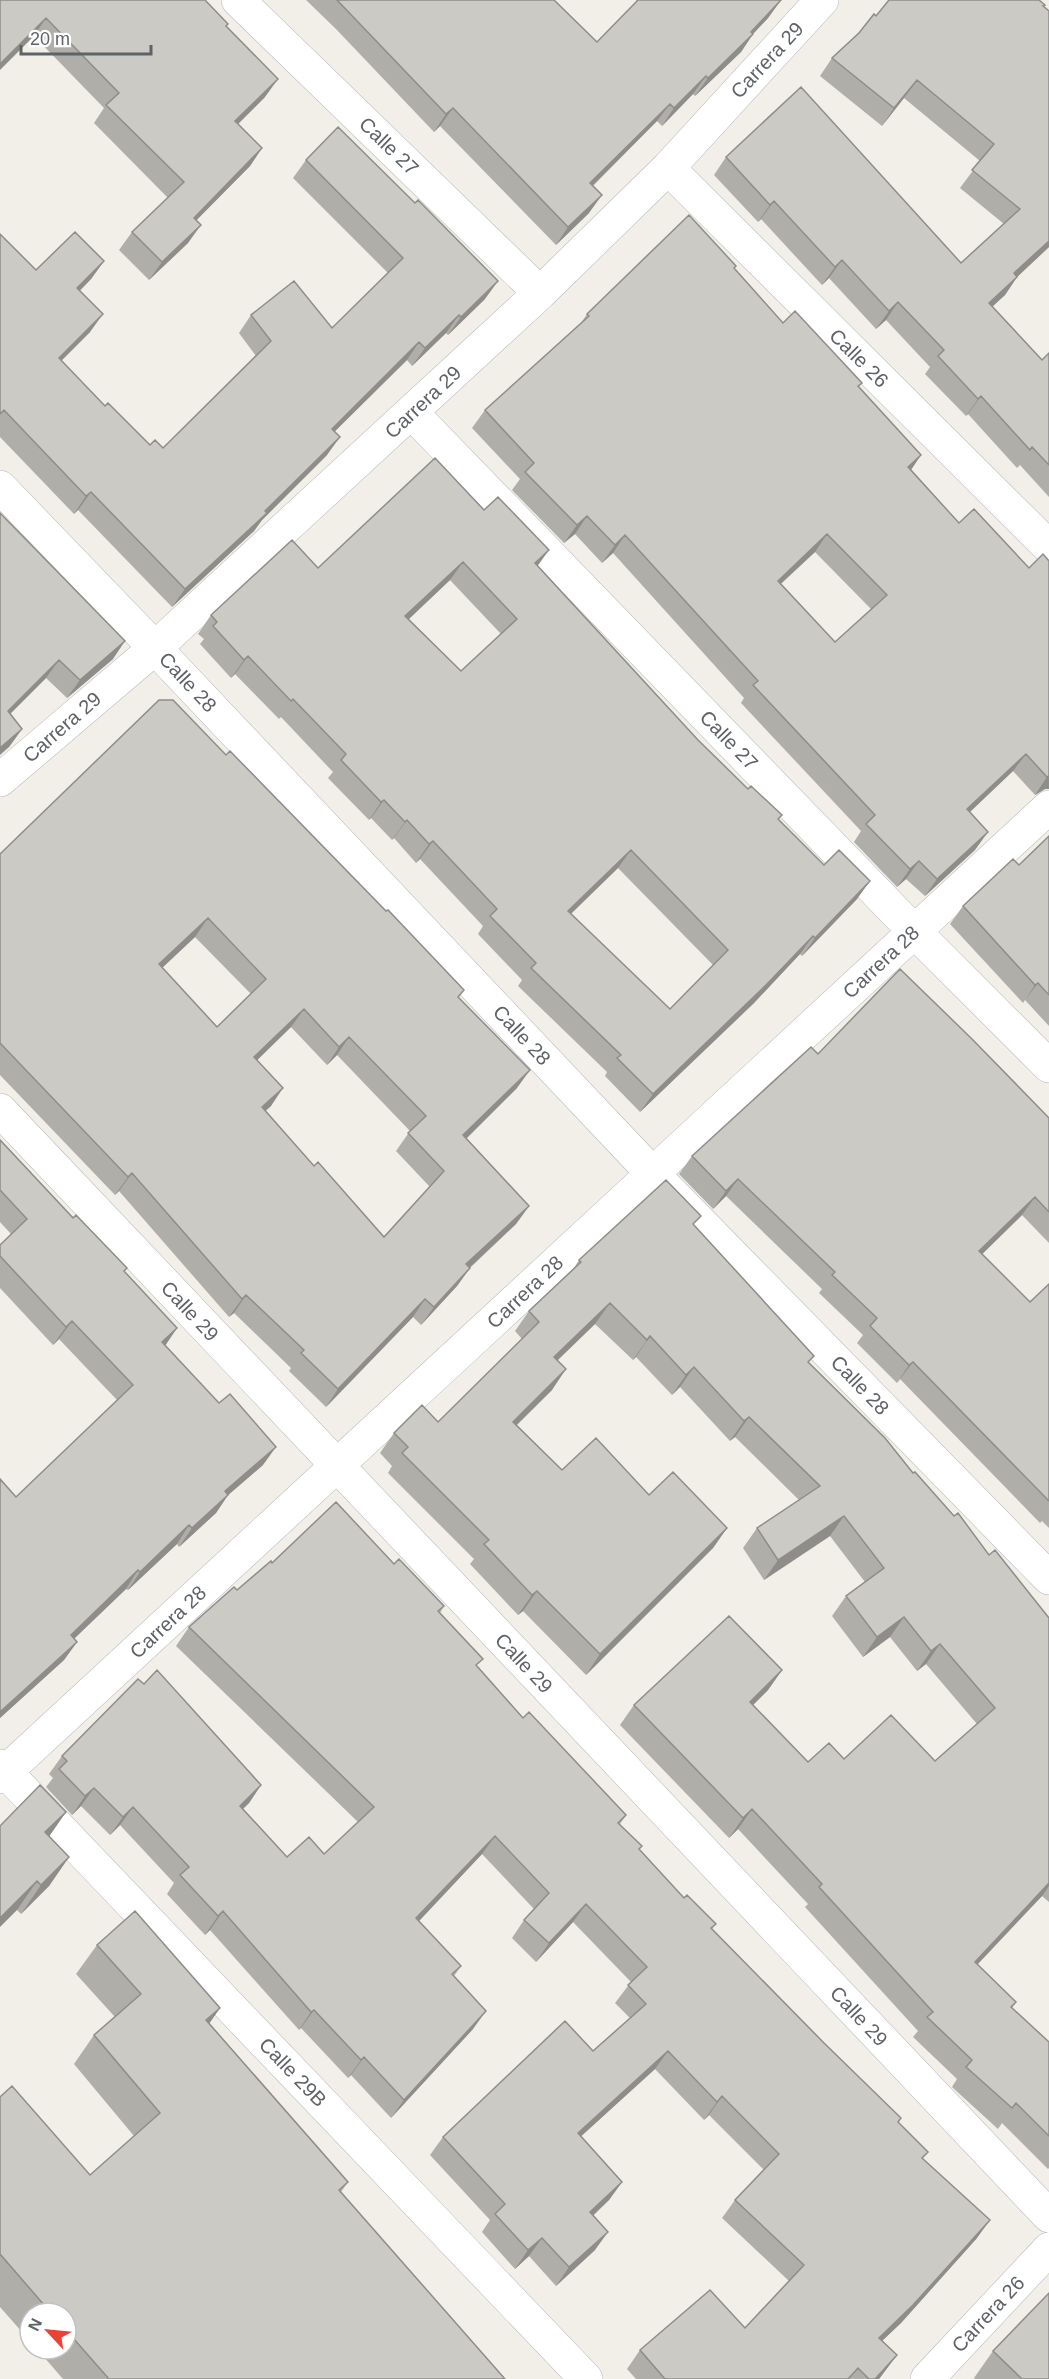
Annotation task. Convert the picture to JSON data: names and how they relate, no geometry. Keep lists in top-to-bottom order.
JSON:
{
  "streets": {
    "street": [
      "Carrera 29",
      "Calle 27",
      "Calle 26",
      "Calle 28",
      "Carrera 28",
      "Calle 29",
      "Calle 29B",
      "Carrera 26"
    ]
  },
  "crossings": [
    ["Carrera 29", "Calle 27"],
    ["Carrera 29", "Calle 26"],
    ["Carrera 29", "Calle 28"],
    ["Calle 27", "Carrera 28"],
    ["Calle 28", "Carrera 28"],
    ["Carrera 28", "Calle 29"],
    ["Carrera 28", "Calle 29B"]
  ],
  "scale_bar": "20 m",
  "north": "top left"
}
